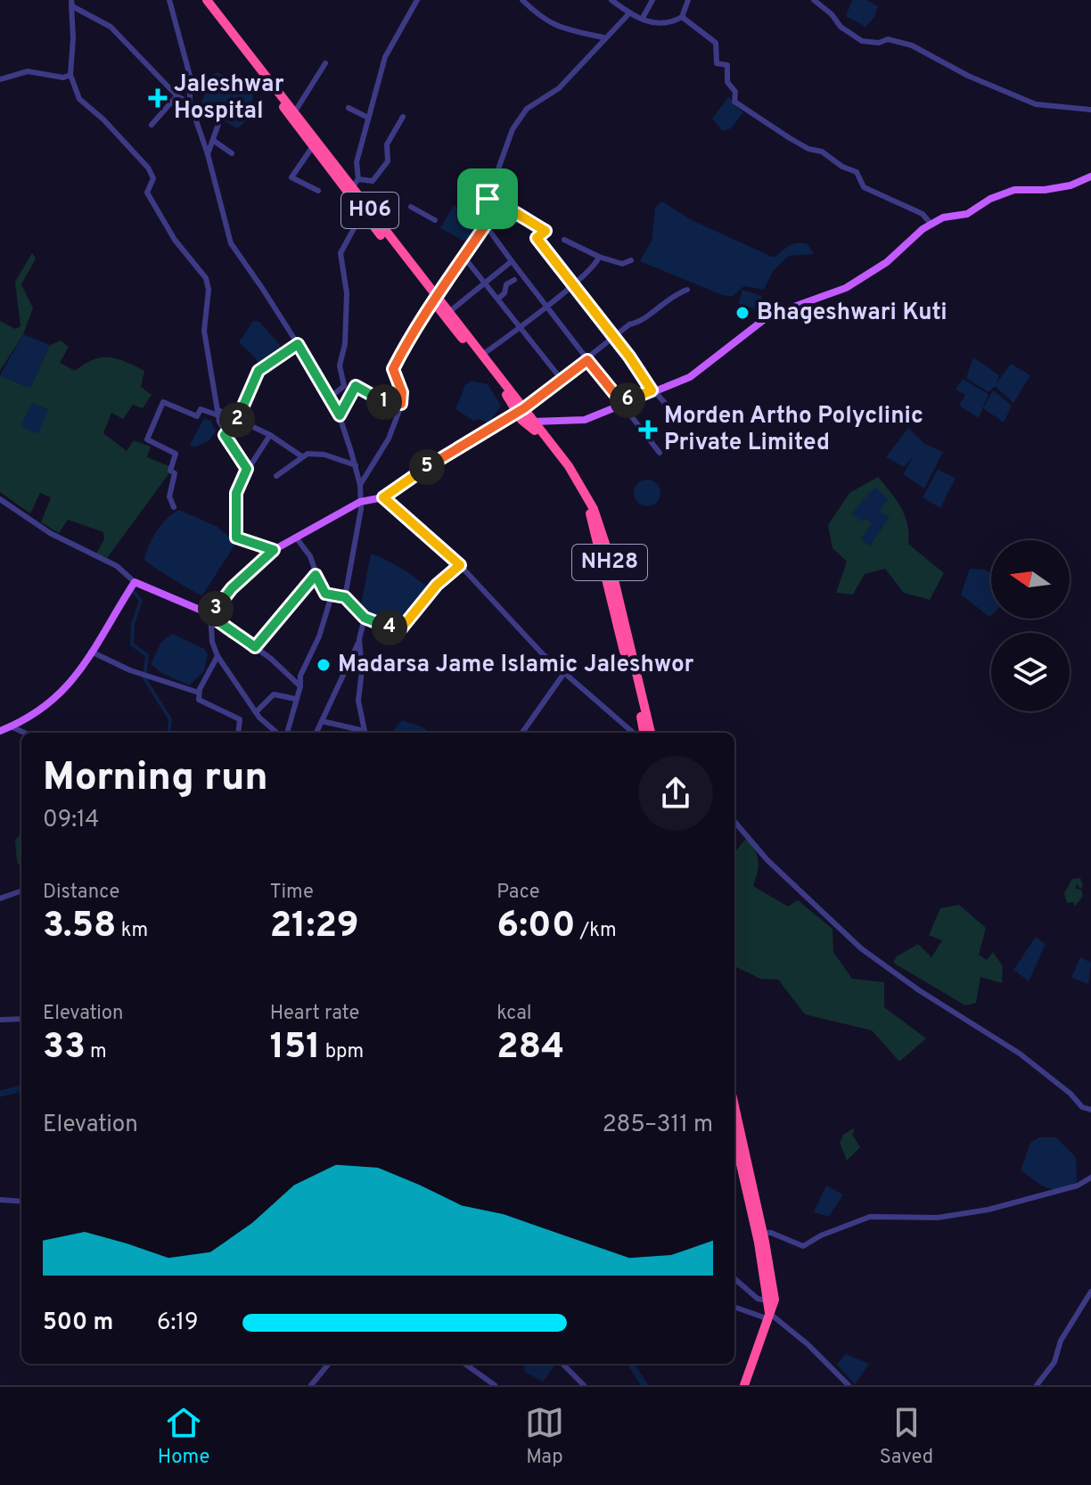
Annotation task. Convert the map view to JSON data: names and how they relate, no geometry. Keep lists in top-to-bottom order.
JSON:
{
  "streets": {
    "highway": ["H06", "NH28"]
  },
  "crossings": [
    ["H06", "NH28"]
  ],
  "places": {
    "health": ["Jaleshwar Hospital", "Morden Artho Polyclinic Private Limited"],
    "other": ["Bhageshwari Kuti", "Madarsa Jame Islamic Jaleshwor"]
  },
  "north": "left",
  "page": {
    "pins": [
      "6",
      "1",
      "2",
      "5",
      "3",
      "4"
    ],
    "heading": ["Morning run", "09:14"],
    "stats": [
      ["Distance", "3.58 km"],
      ["Time", "21:29"],
      ["Pace", "6:00 /km"],
      ["Elevation", "33 m"],
      ["Heart rate", "151 bpm"],
      ["kcal", "284"]
    ],
    "chart": ["Elevation", "285–311 m"],
    "list": [
      {
        "name": "500 m",
        "note": "6:19"
      }
    ],
    "tabs": ["Home", "Map", "Saved"]
  }
}
